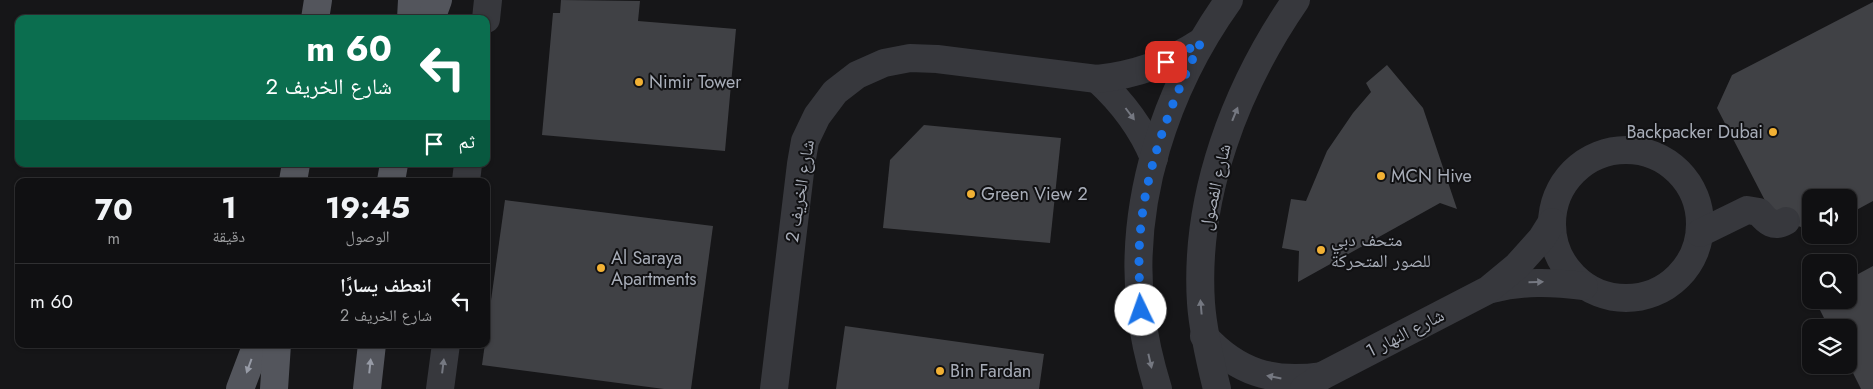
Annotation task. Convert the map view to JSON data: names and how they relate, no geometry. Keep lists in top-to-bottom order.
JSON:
{
  "streets": {
    "street": ["شارع الفصول", "شارع الخريف 2", "شارع النهار 1"]
  },
  "crossings": [
    ["شارع الفصول", "شارع النهار 1"]
  ],
  "places": [
    "Nimir Tower",
    "Backpacker Dubai",
    "MCN Hive",
    "Green View 2",
    "متحف دبي للصور المتحركة",
    "Al Saraya Apartments",
    "Bin Fardan"
  ],
  "page": {
    "turn": ["60 m", "شارع الخريف 2"],
    "then": "ثم",
    "eta": [
      "19:45",
      "الوصول",
      "1",
      "دقيقة",
      "70",
      "m"
    ],
    "list": [
      {
        "name": "انعطف يسارًا",
        "note": "شارع الخريف 2",
        "value": "60 m"
      }
    ]
  }
}
